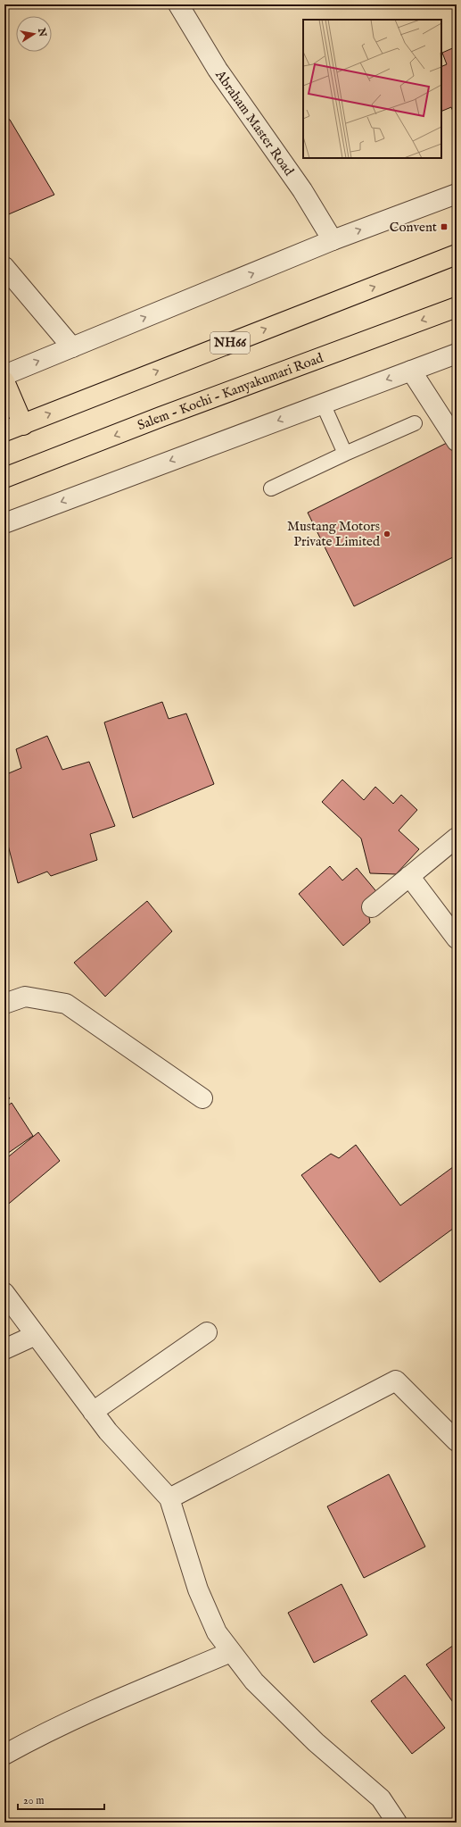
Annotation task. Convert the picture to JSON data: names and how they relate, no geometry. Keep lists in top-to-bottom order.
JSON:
{
  "streets": {
    "highway": ["NH66", "Salem - Kochi - Kanyakumari Road"],
    "street": ["Abraham Master Road"]
  },
  "places": {
    "transit": ["Convent"],
    "other": ["Mustang Motors Private Limited"]
  },
  "scale_bar": "20 m",
  "north": "right"
}
